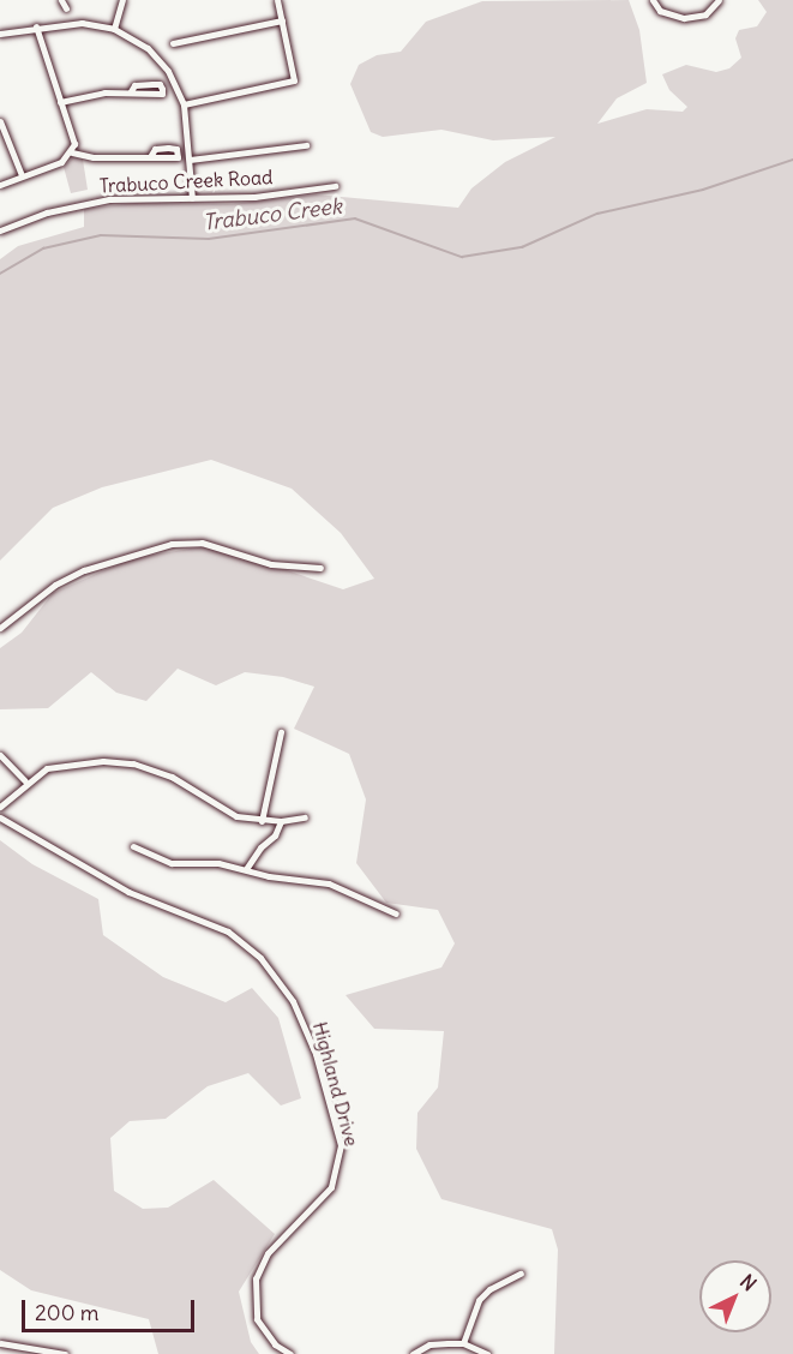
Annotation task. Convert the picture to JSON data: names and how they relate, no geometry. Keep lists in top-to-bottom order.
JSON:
{
  "streets": {
    "street": ["Trabuco Creek Road", "Highland Drive"]
  },
  "water": ["Trabuco Creek"],
  "scale_bar": "200 m",
  "north": "top right"
}
